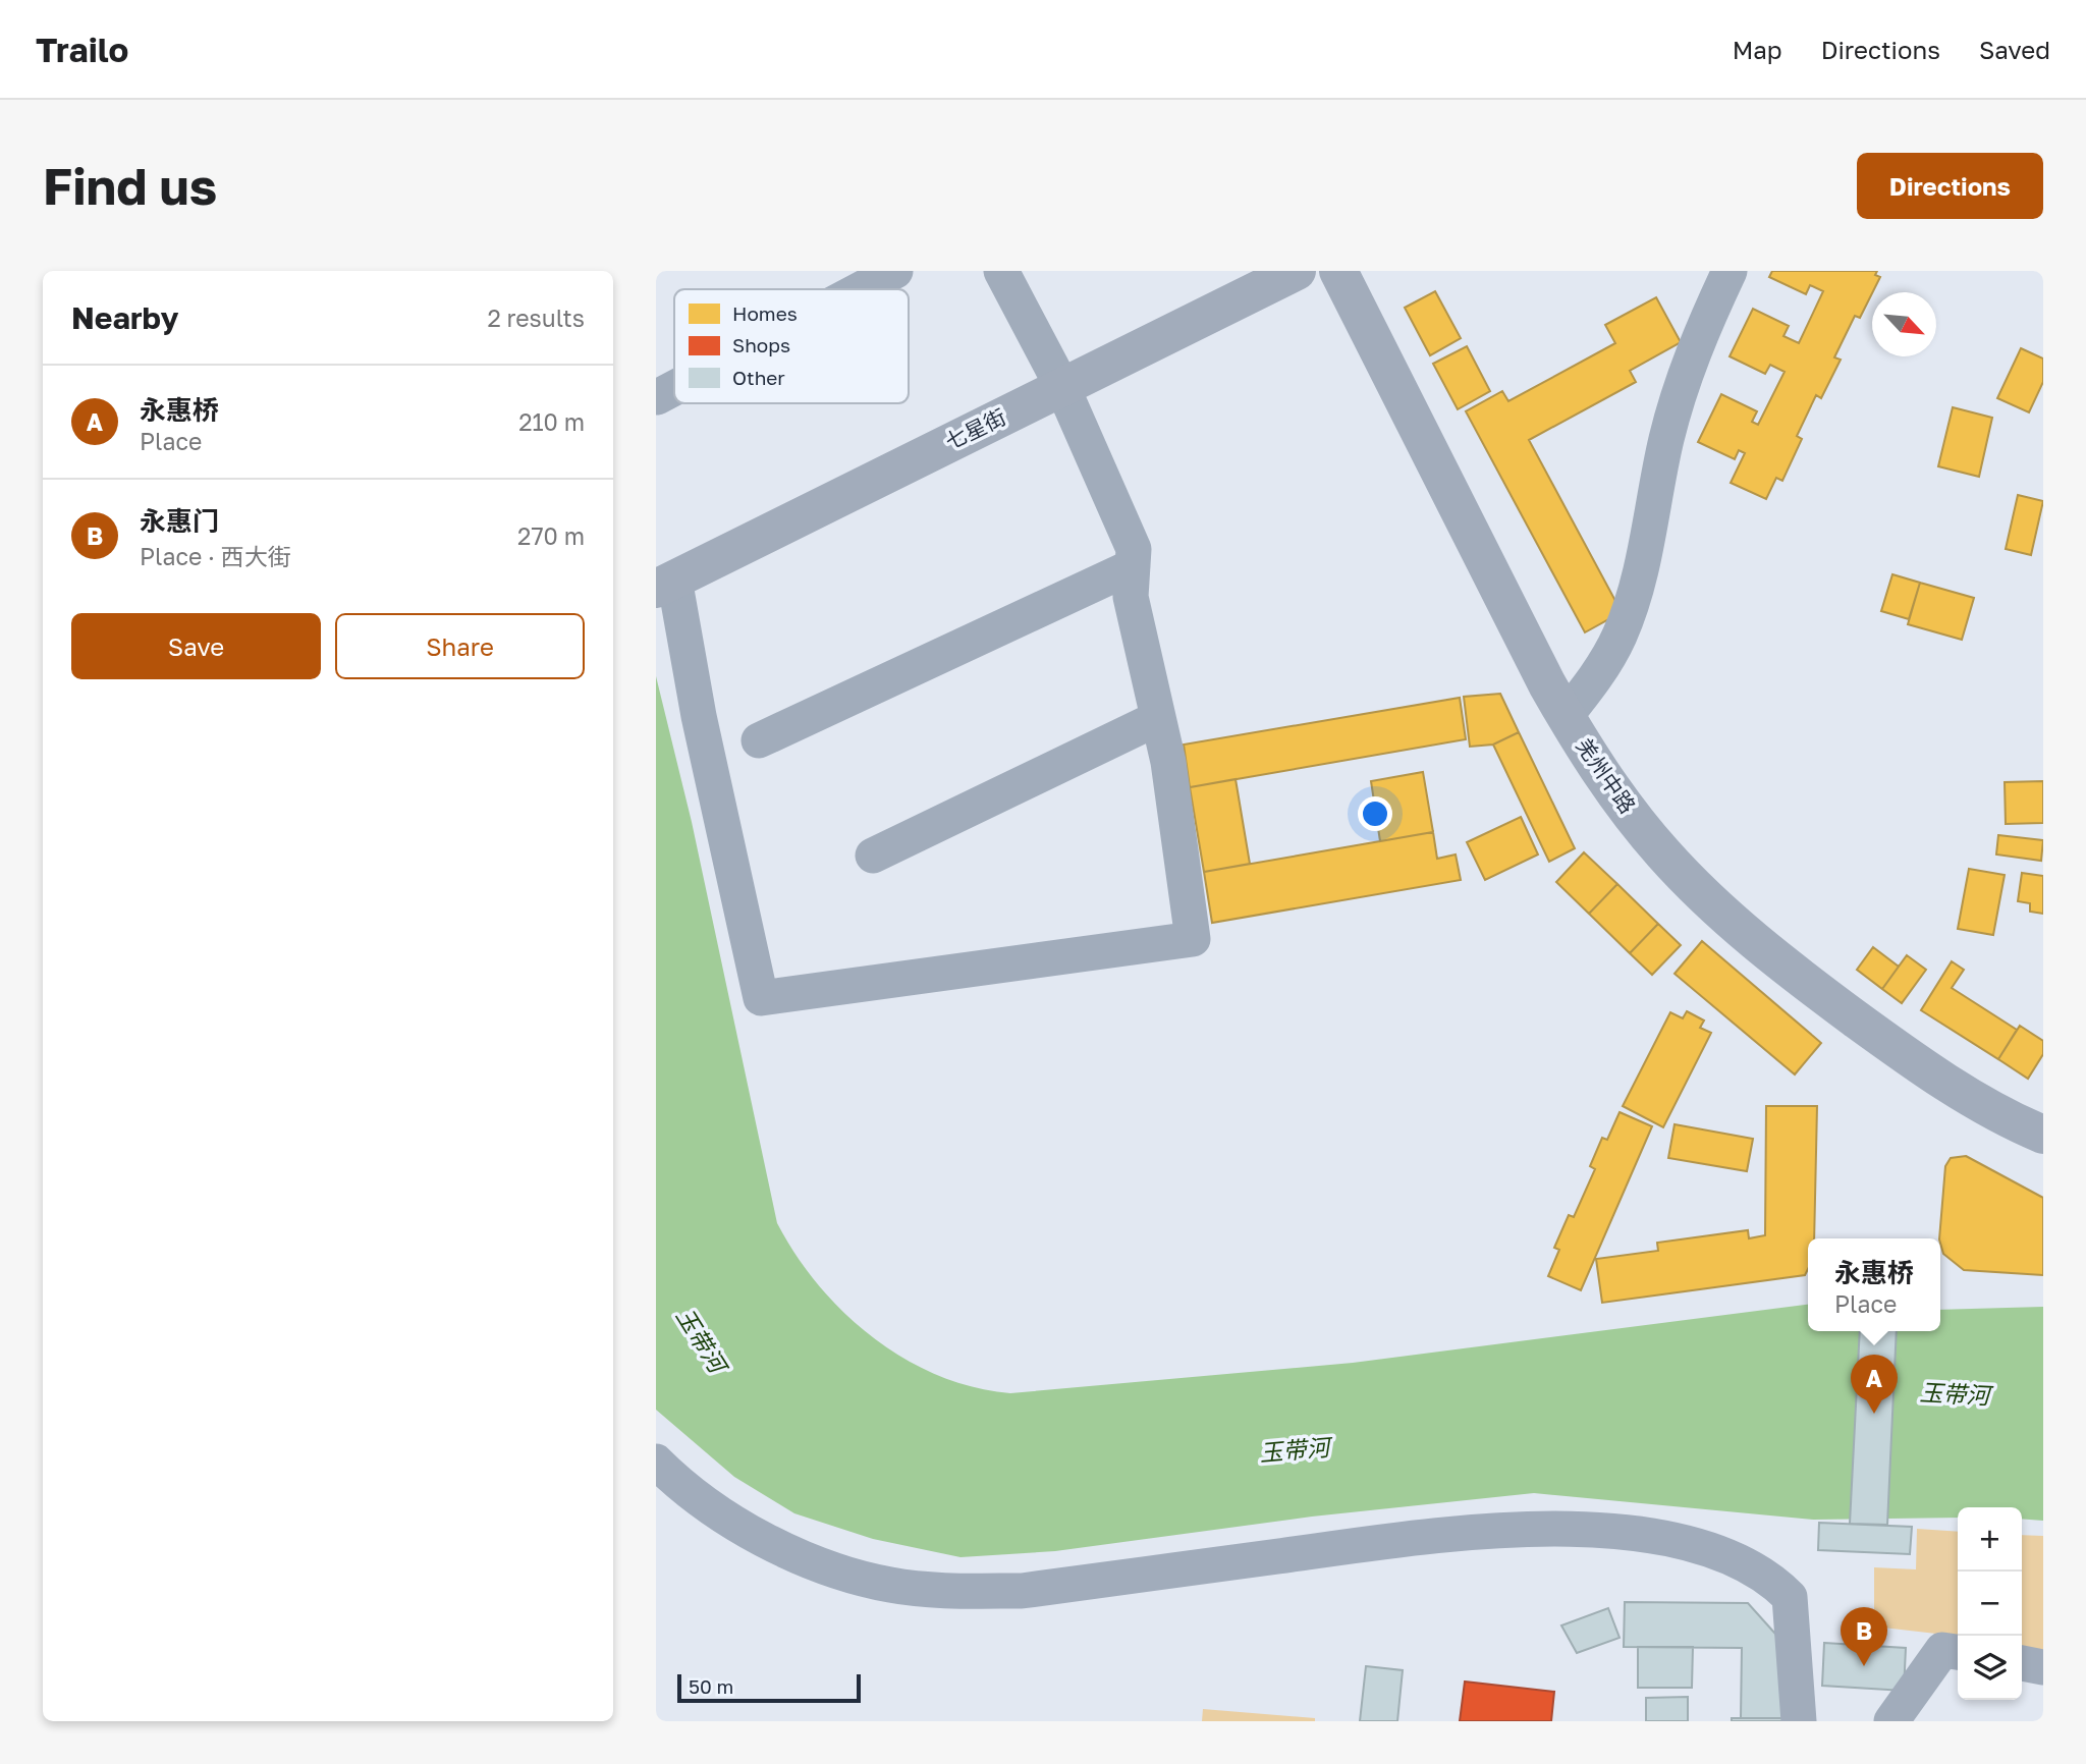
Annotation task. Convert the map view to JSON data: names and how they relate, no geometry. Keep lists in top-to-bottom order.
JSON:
{
  "streets": {
    "main road": ["七星街", "羌州中路"]
  },
  "water": ["玉带河"],
  "legend": ["Homes", "Shops", "Other"],
  "scale_bar": "50 m",
  "north": "bottom right",
  "page": {
    "header": "Trailo",
    "nav": ["Map", "Directions", "Saved"],
    "buttons": [
      "Directions",
      ["Save", "Share"]
    ],
    "title": "Find us",
    "heading": ["Nearby", "2 results"],
    "list": [
      {
        "mark": "A",
        "name": "永惠桥",
        "note": "Place",
        "value": "210 m"
      },
      {
        "mark": "B",
        "name": "永惠门",
        "note": "Place · 西大街",
        "value": "270 m"
      }
    ],
    "popup": ["永惠桥", "Place"],
    "pins": ["A", "B"],
    "map_buttons": ["+", "−"],
    "scale": "50 m"
  }
}
